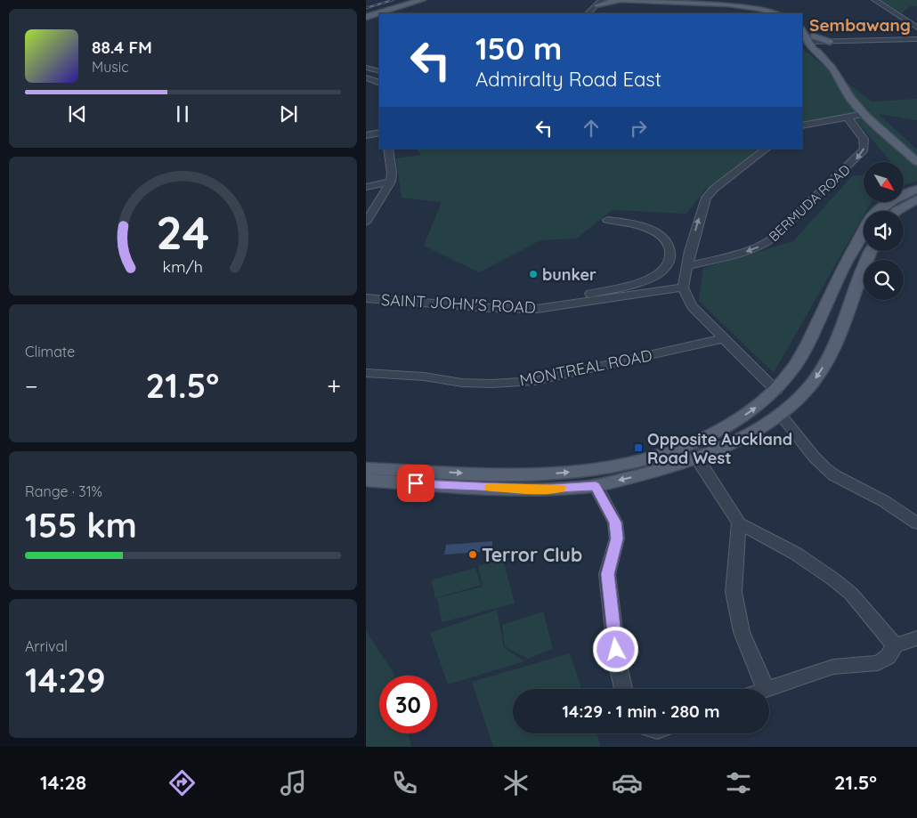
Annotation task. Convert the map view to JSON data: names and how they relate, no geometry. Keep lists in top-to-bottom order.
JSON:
{
  "streets": {
    "street": ["BERMUDA ROAD", "SAINT JOHN'S ROAD", "MONTREAL ROAD"]
  },
  "districts": ["Sembawang"],
  "places": {
    "other": ["bunker", "Terror Club"],
    "transit": ["Opposite Auckland Road West"]
  },
  "north": "bottom right",
  "page": {
    "turn": ["150 m", "Admiralty Road East"],
    "song": ["88.4 FM", "Music"],
    "tile": [
      "Climate",
      ["Range · 31%", "155 km"],
      ["Arrival", "14:29"]
    ],
    "heat": ["−", "21.5°", "+"],
    "limit": "30",
    "trip": "14:29 · 1 min · 280 m",
    "tabs": ["14:28", "21.5°"],
    "gauge": ["24", "km/h"]
  }
}
